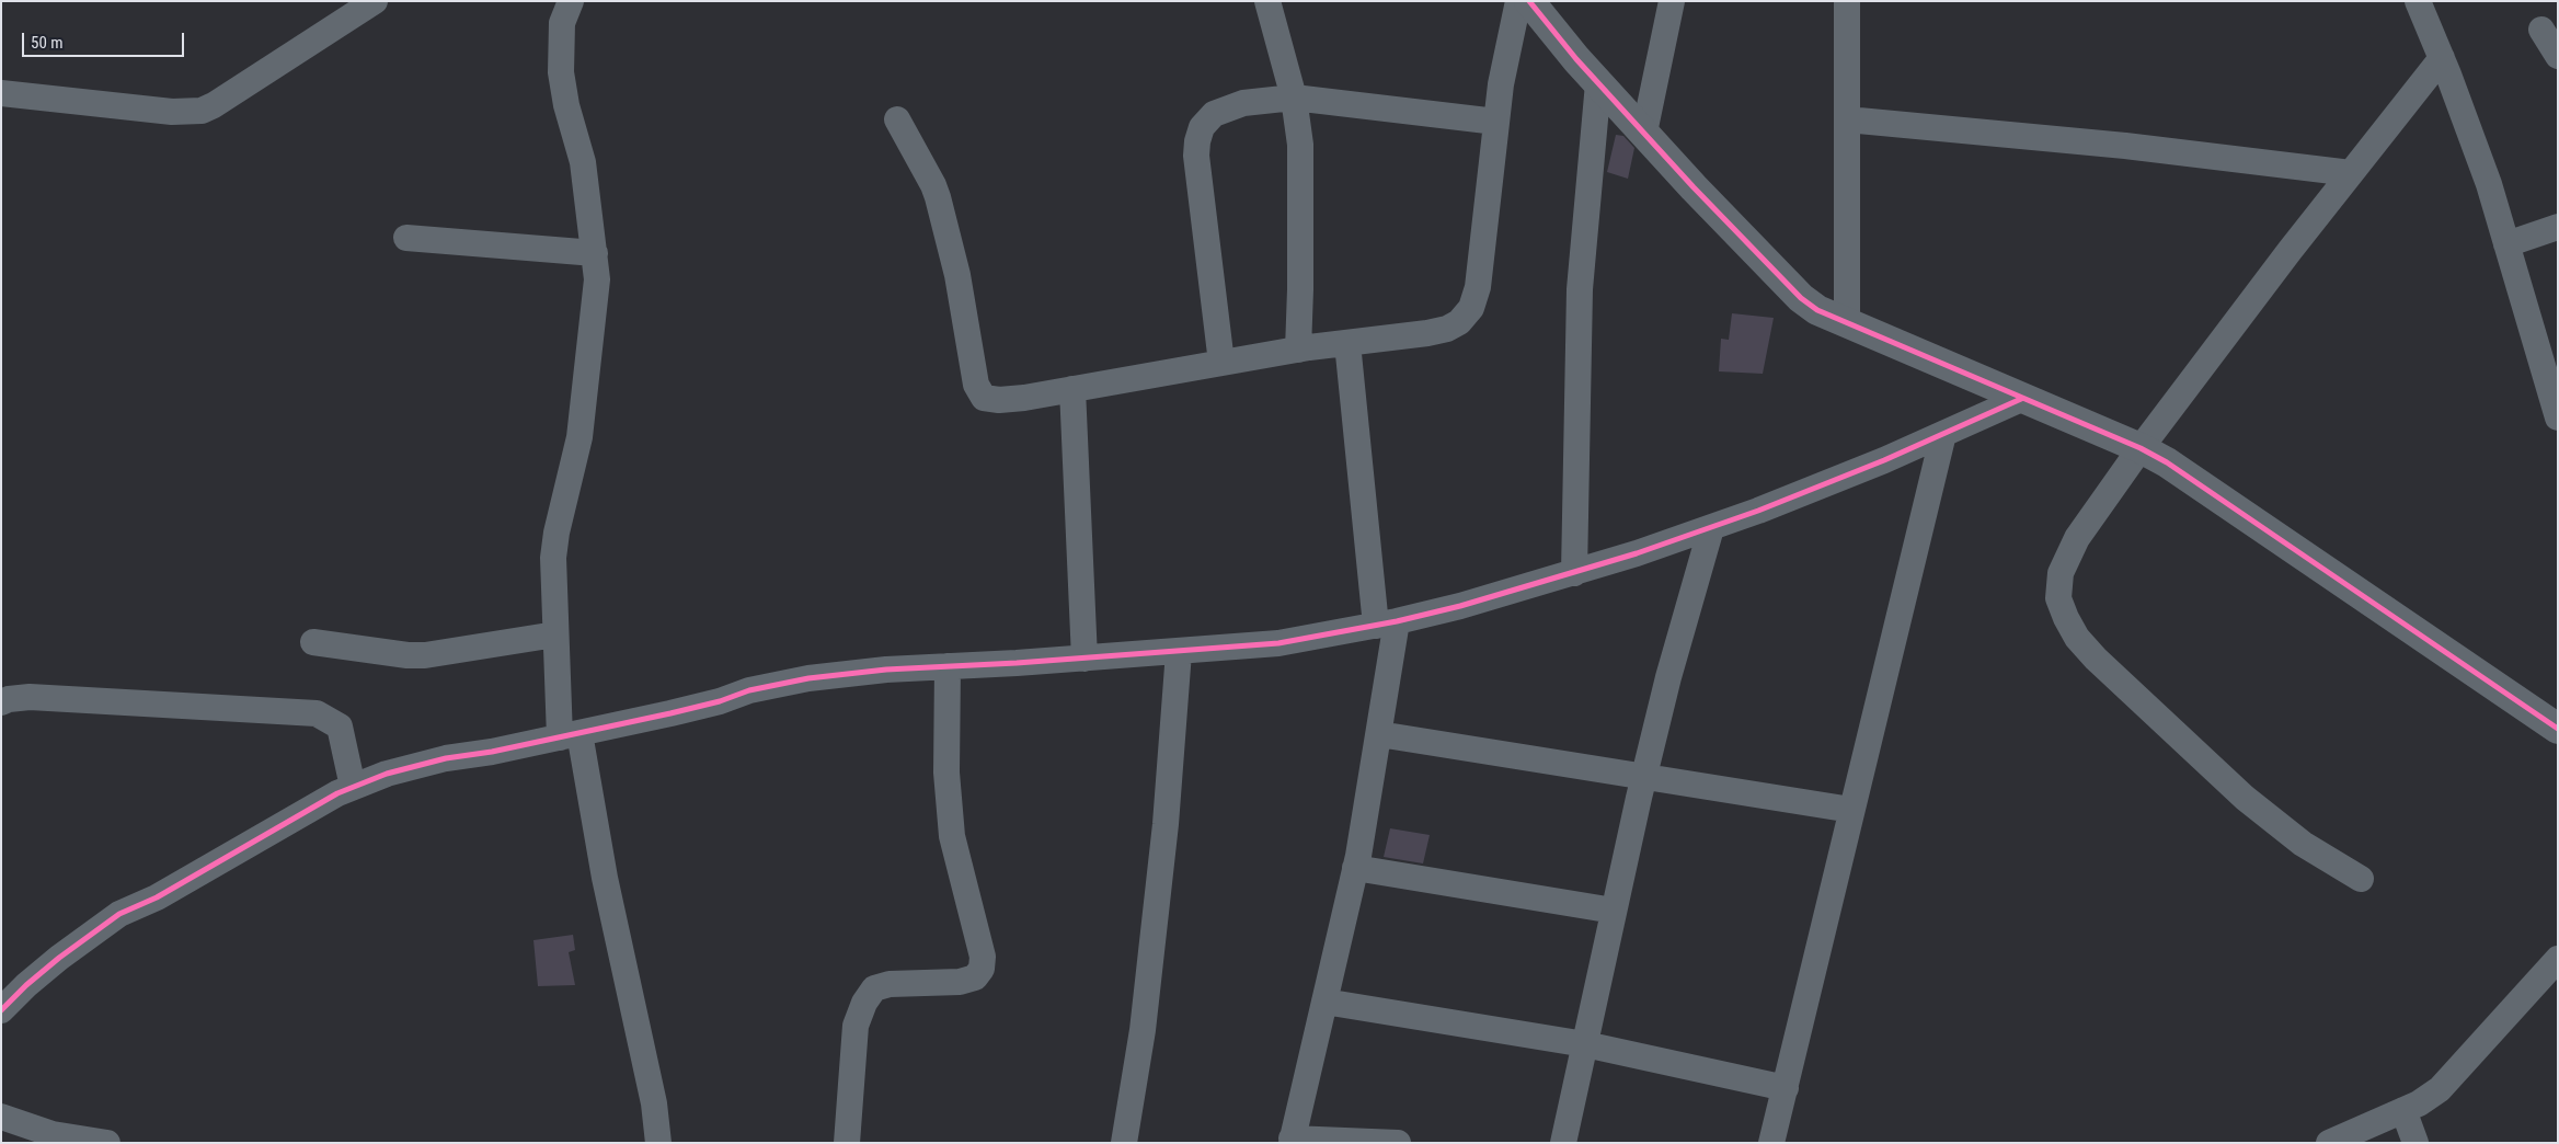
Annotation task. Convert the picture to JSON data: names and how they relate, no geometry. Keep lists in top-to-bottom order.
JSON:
{
  "scale_bar": "50 m"
}
